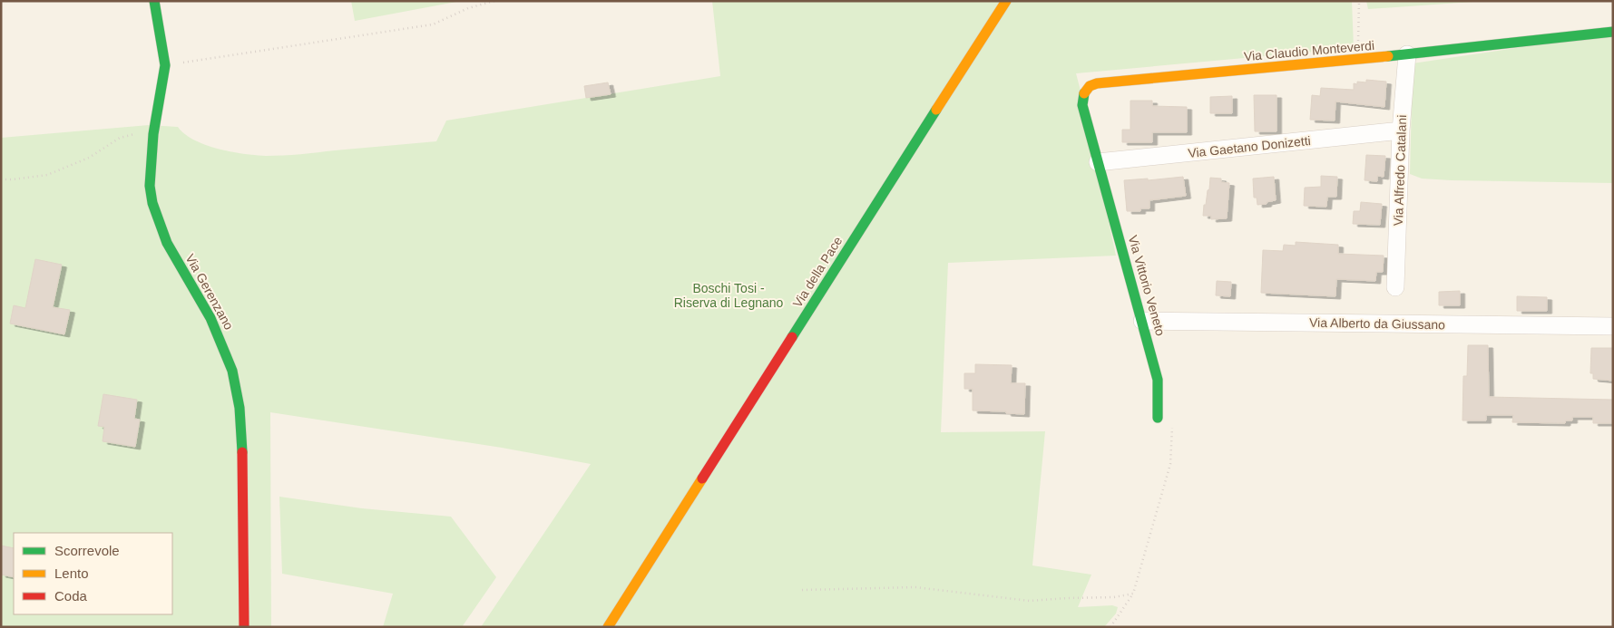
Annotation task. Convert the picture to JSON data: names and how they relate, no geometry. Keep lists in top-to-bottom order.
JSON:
{
  "streets": {
    "street": [
      "Via Claudio Monteverdi",
      "Via Gaetano Donizetti",
      "Via Alfredo Catalani",
      "Via della Pace",
      "Via Vittorio Veneto",
      "Via Gerenzano",
      "Via Alberto da Giussano"
    ]
  },
  "crossings": [
    ["Via Claudio Monteverdi", "Via Gaetano Donizetti"],
    ["Via Claudio Monteverdi", "Via Alfredo Catalani"],
    ["Via Claudio Monteverdi", "Via Vittorio Veneto"],
    ["Via Gaetano Donizetti", "Via Alfredo Catalani"],
    ["Via Gaetano Donizetti", "Via Vittorio Veneto"],
    ["Via Vittorio Veneto", "Via Alberto da Giussano"]
  ],
  "parks": ["Boschi Tosi - Riserva di Legnano"],
  "legend": ["Scorrevole", "Lento", "Coda"]
}
